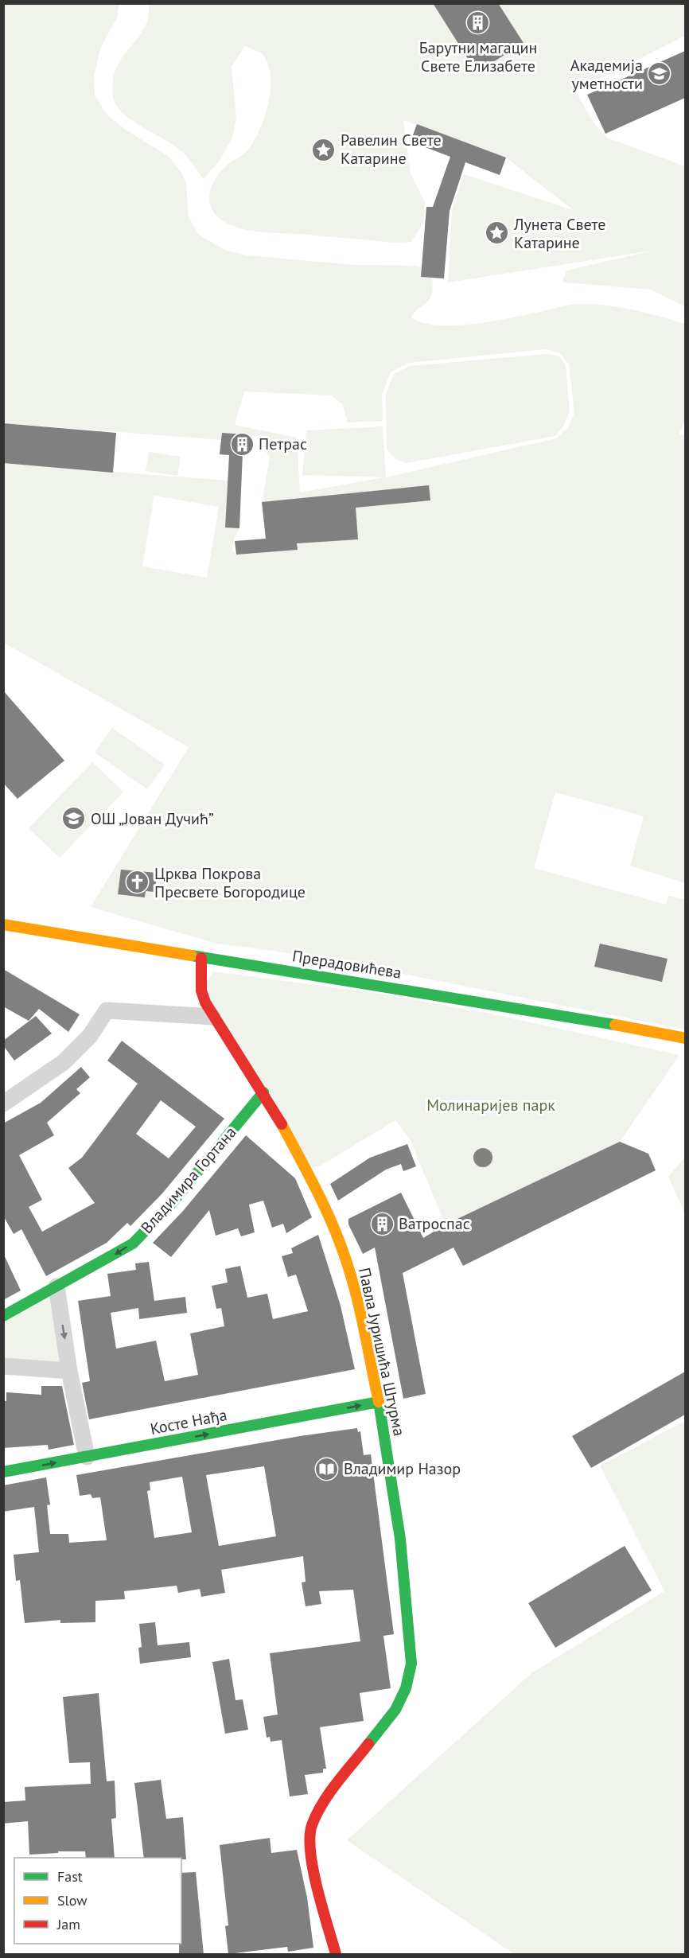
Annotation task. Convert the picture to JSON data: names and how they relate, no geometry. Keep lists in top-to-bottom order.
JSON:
{
  "streets": {
    "street": [
      "Прерадовићева",
      "Владимира Гортана",
      "Павла Јуришића Штурма",
      "Косте Нађа"
    ]
  },
  "crossings": [
    ["Прерадовићева", "Павла Јуришића Штурма"],
    ["Владимира Гортана", "Павла Јуришића Штурма"],
    ["Павла Јуришића Штурма", "Косте Нађа"]
  ],
  "one_way": ["Владимира Гортана", "Косте Нађа"],
  "parks": ["Молинаријев парк"],
  "places": {
    "building": ["Барутни магацин Свете Елизабете", "Петрас", "Ватроспас"],
    "school or university": ["Академија уметности", "ОШ „Јован Дучић”"],
    "place": ["Равелин Свете Катарине", "Лунета Свете Катарине"],
    "church": ["Црква Покрова Пресвете Богородице"],
    "library": ["Владимир Назор"]
  },
  "legend": ["Fast", "Slow", "Jam"]
}
